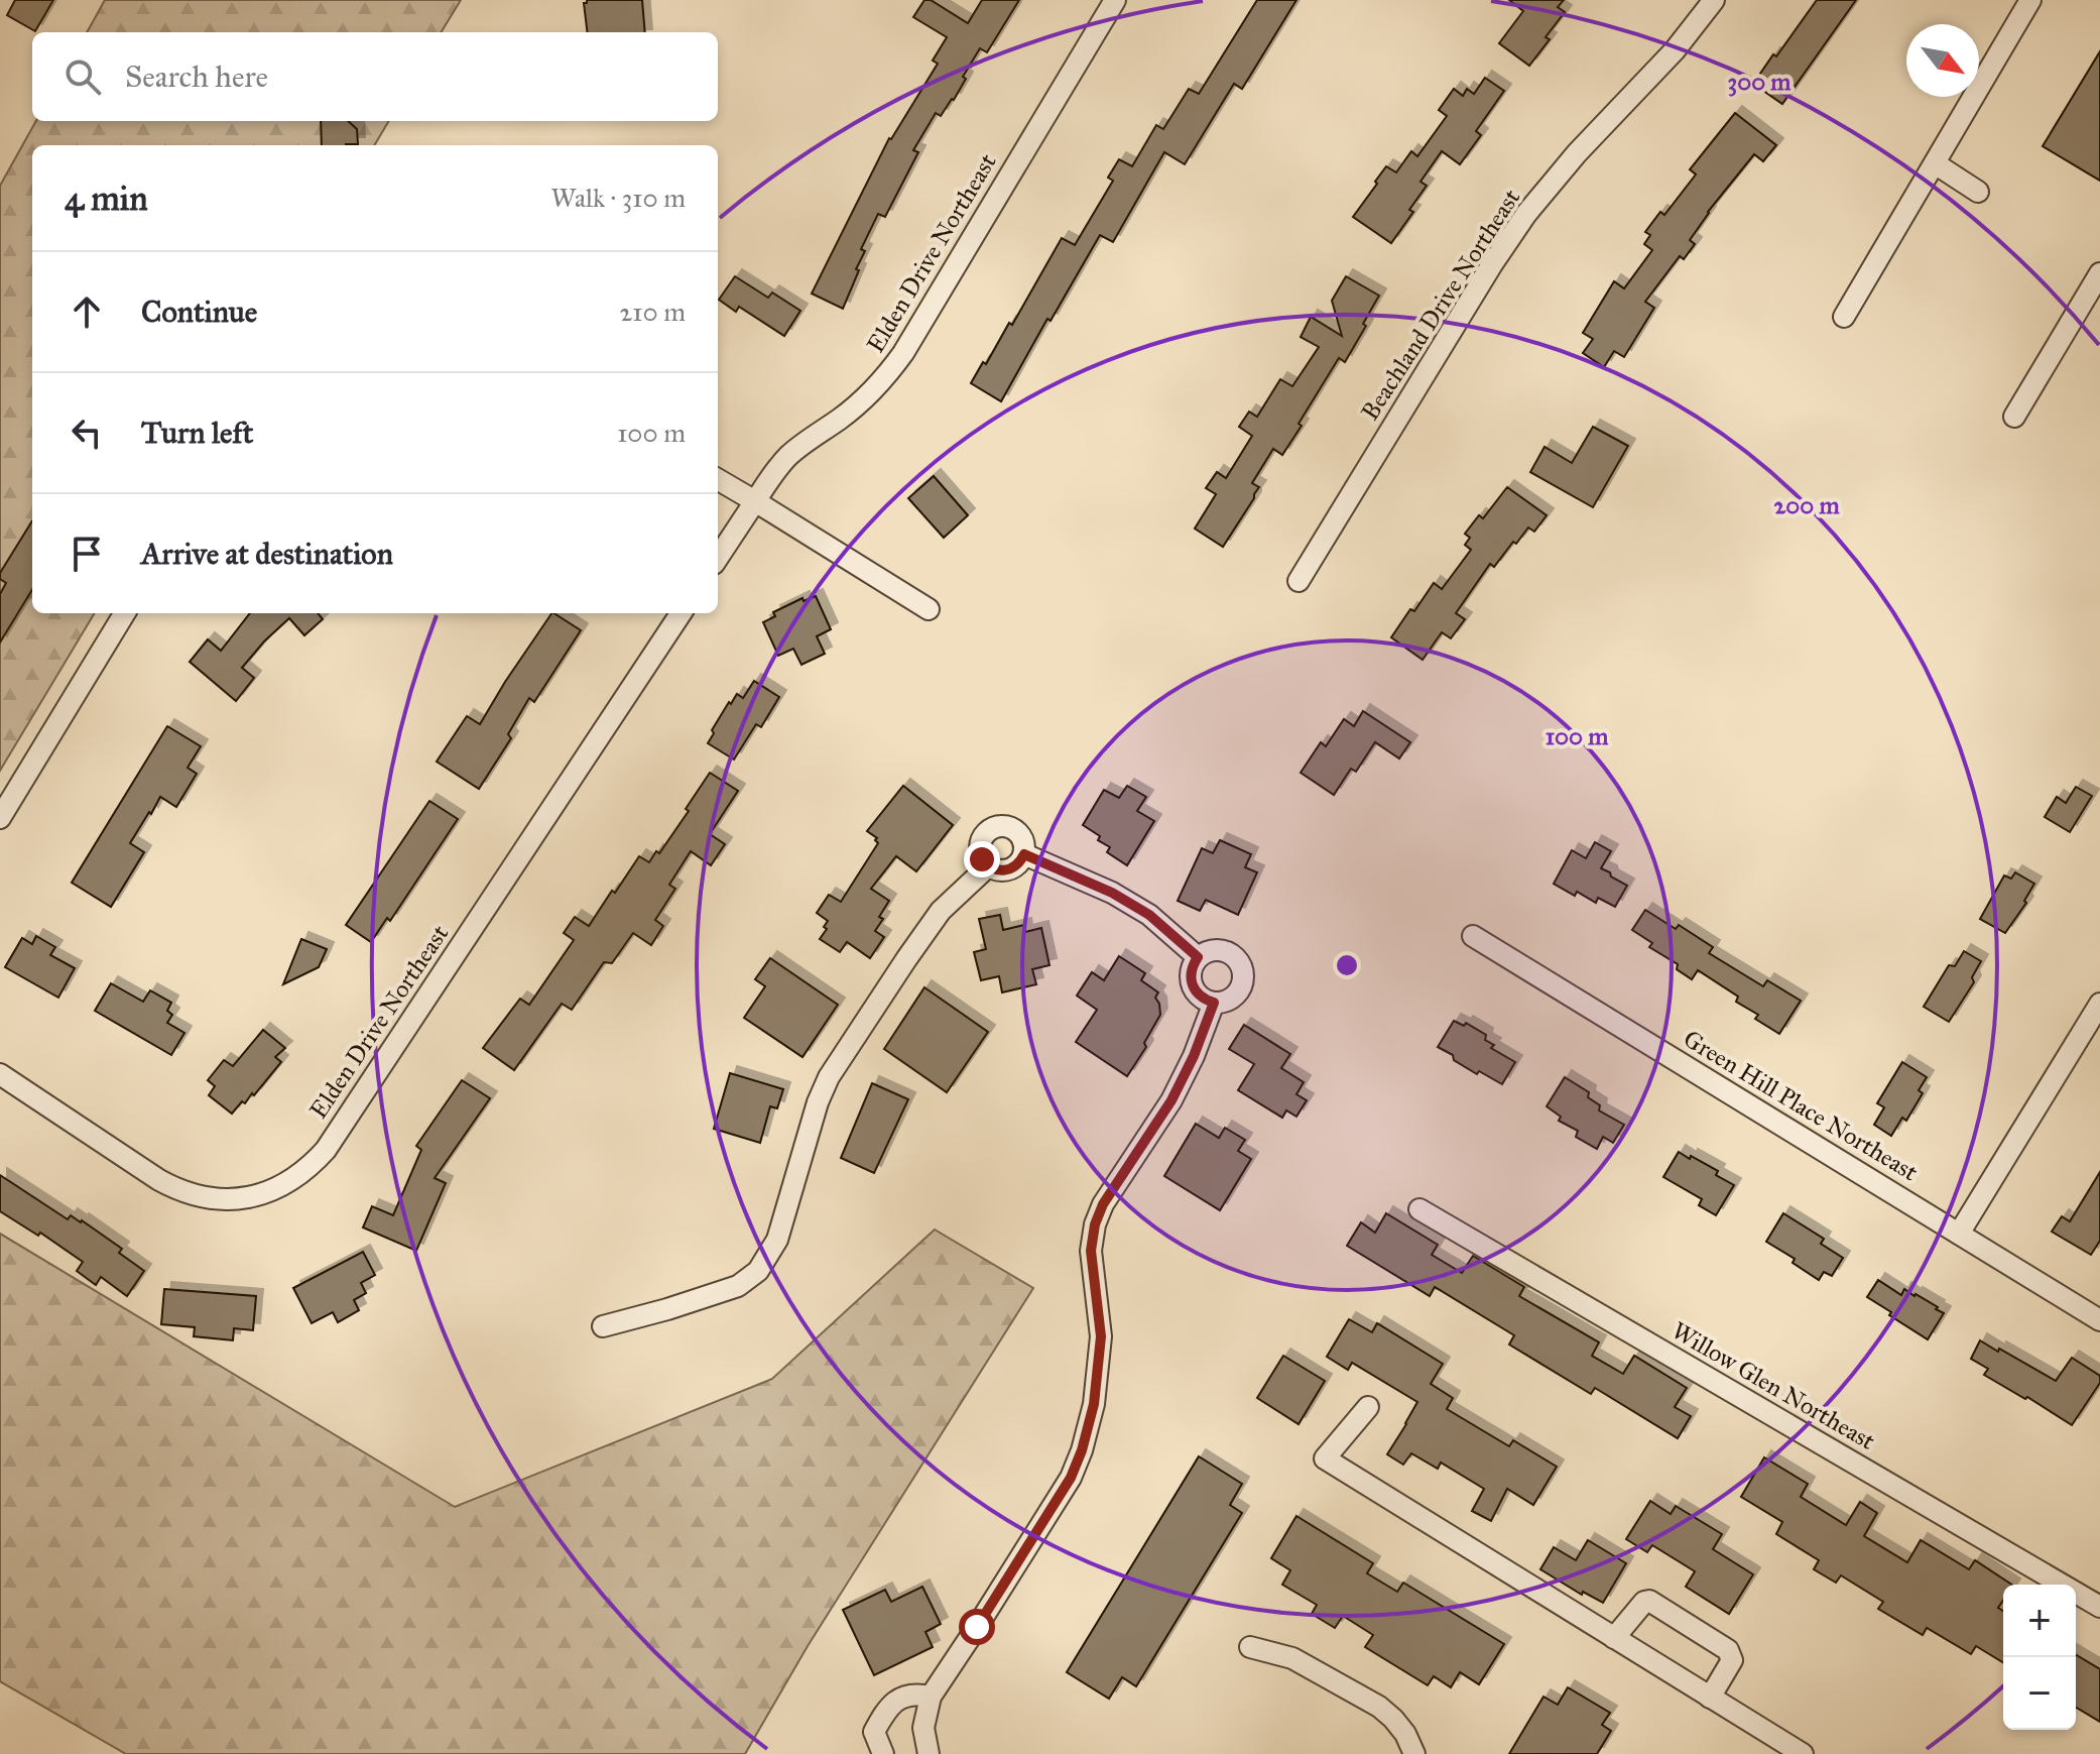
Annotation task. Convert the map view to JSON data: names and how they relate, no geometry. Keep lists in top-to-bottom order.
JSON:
{
  "streets": {
    "street": [
      "Elden Drive Northeast",
      "Beachland Drive Northeast",
      "Green Hill Place Northeast",
      "Willow Glen Northeast"
    ]
  },
  "north": "bottom right",
  "page": {
    "search": "Search here",
    "heading": ["4 min", "Walk · 310 m"],
    "list": [
      ["Continue", "210 m"],
      ["Turn left", "100 m"],
      "Arrive at destination"
    ],
    "map_buttons": ["+", "−"]
  },
  "rings": ["300 m", "200 m", "100 m"]
}
